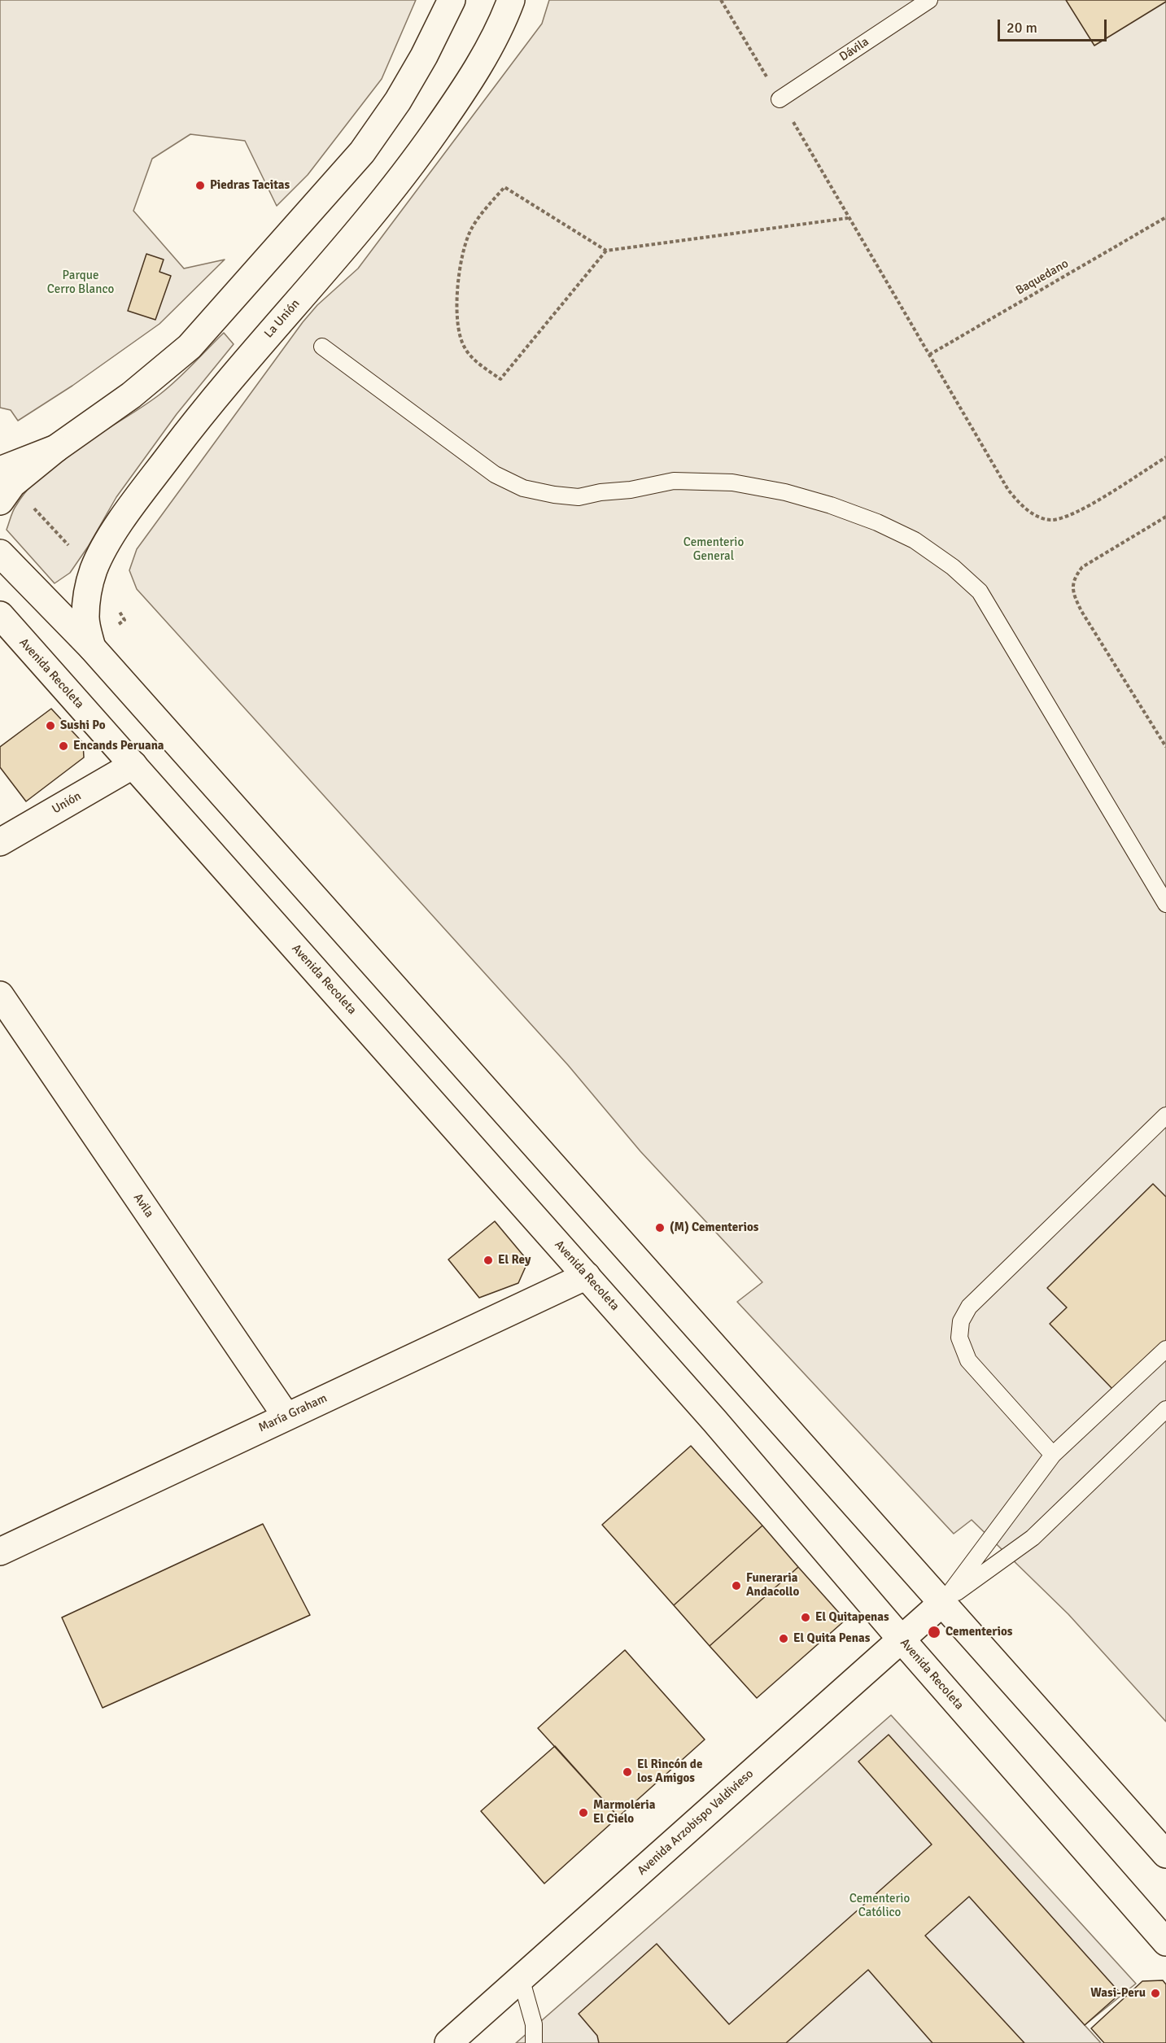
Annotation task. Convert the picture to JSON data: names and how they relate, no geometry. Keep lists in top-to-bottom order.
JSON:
{
  "streets": {
    "main road": [
      "La Unión",
      "Avenida Recoleta",
      "Unión",
      "Avila",
      "María Graham",
      "Avenida Arzobispo Valdivieso"
    ],
    "lane": ["Dávila"],
    "path": ["Baquedano"]
  },
  "crossings": [
    ["Avenida Recoleta", "Unión"],
    ["Avenida Recoleta", "María Graham"],
    ["Avenida Recoleta", "Avenida Arzobispo Valdivieso"],
    ["Avila", "María Graham"]
  ],
  "parks": ["Parque Cerro Blanco", "Cementerio General", "Cementerio Católico"],
  "places": [
    "Piedras Tacitas",
    "Sushi Po",
    "Encands Peruana",
    "(M) Cementerios",
    "El Rey",
    "Funeraria Andacollo",
    "El Quitapenas",
    "Cementerios",
    "El Quita Penas",
    "El Rincón de los Amigos",
    "Marmoleria El Cielo",
    "Wasi-Peru"
  ],
  "scale_bar": "20 m"
}
